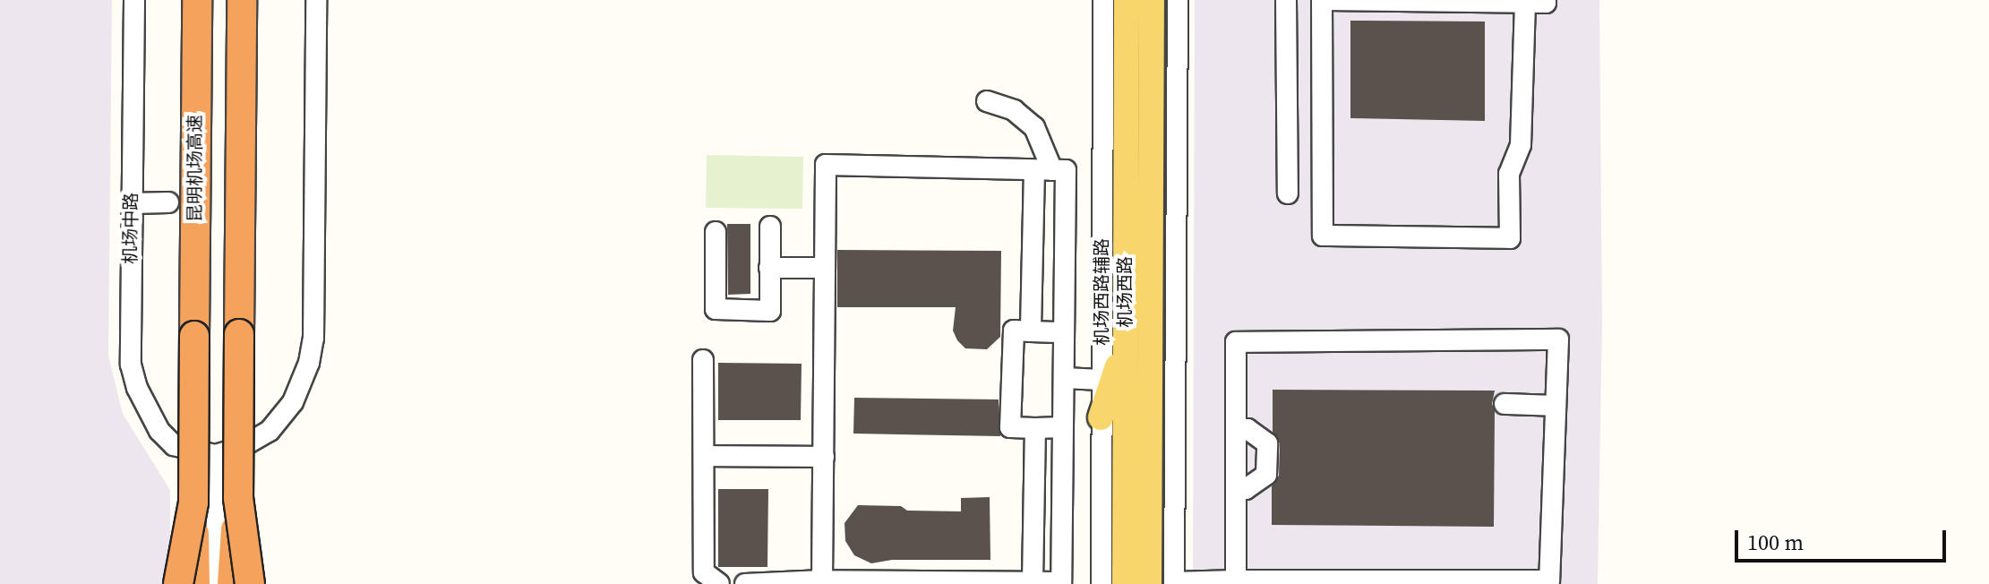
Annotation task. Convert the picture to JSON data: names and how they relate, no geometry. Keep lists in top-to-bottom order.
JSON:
{
  "streets": {
    "highway": ["昆明机场高速"],
    "main road": ["机场西路"],
    "street": ["机场中路", "机场西路辅路"]
  },
  "scale_bar": "100 m"
}
